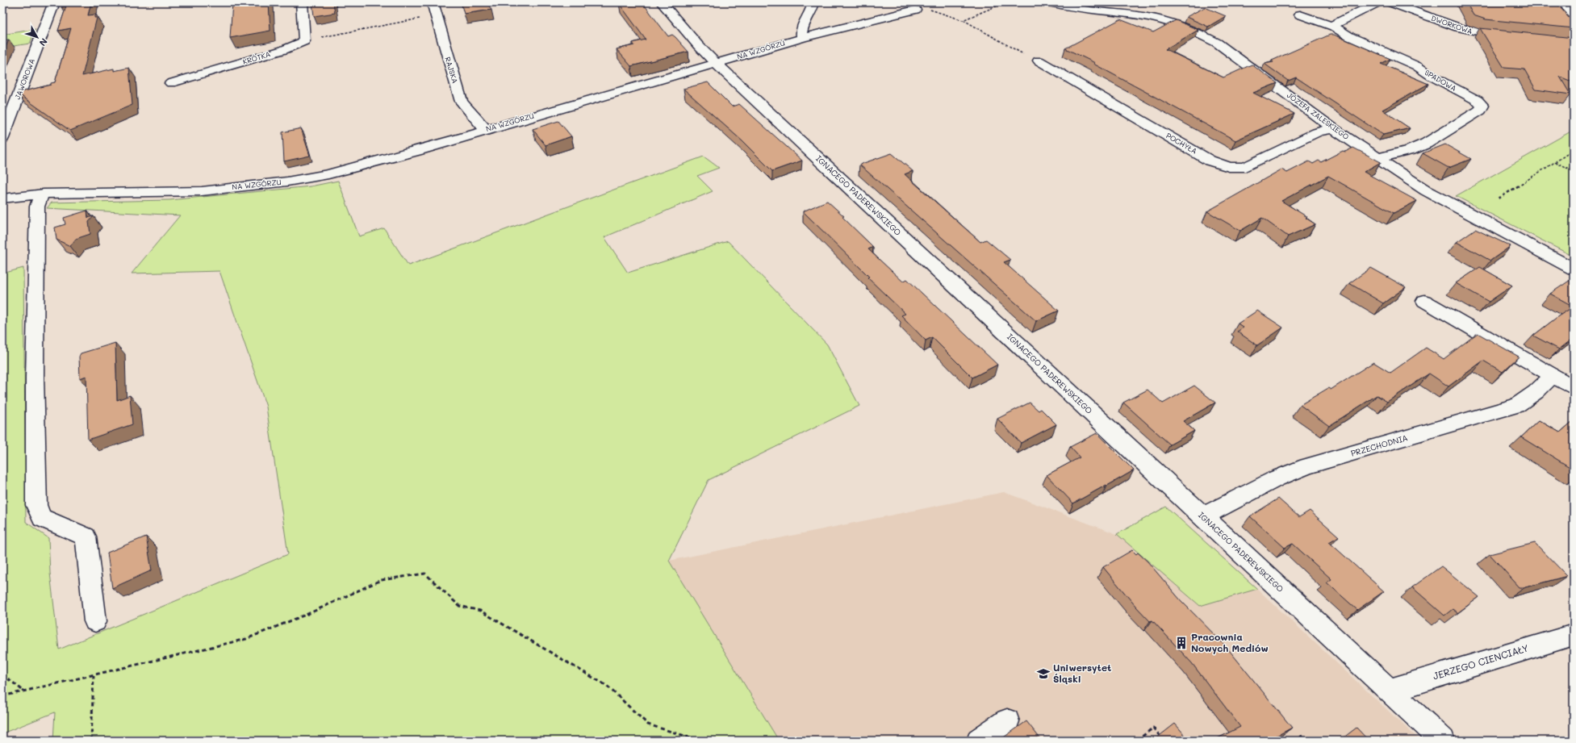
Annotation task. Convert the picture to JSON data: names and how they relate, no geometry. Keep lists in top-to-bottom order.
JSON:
{
  "streets": {
    "street": [
      "DWORKOWA",
      "NA WZGÓRZU",
      "KRÓTKA",
      "RAJSKA",
      "JAWOROWA",
      "SPADOWA",
      "JÓZEFA ZALESKIEGO",
      "POCHYŁA",
      "IGNACEGO PADEREWSKIEGO",
      "PRZECHODNIA",
      "JERZEGO CIENCIAŁY"
    ]
  },
  "crossings": [
    ["NA WZGÓRZU", "RAJSKA"],
    ["NA WZGÓRZU", "IGNACEGO PADEREWSKIEGO"],
    ["SPADOWA", "JÓZEFA ZALESKIEGO"],
    ["JÓZEFA ZALESKIEGO", "POCHYŁA"],
    ["IGNACEGO PADEREWSKIEGO", "PRZECHODNIA"],
    ["IGNACEGO PADEREWSKIEGO", "JERZEGO CIENCIAŁY"]
  ],
  "places": {
    "building": ["Pracownia Nowych Mediów"],
    "school or university": ["Uniwersytet Śląski"]
  },
  "north": "bottom right"
}
